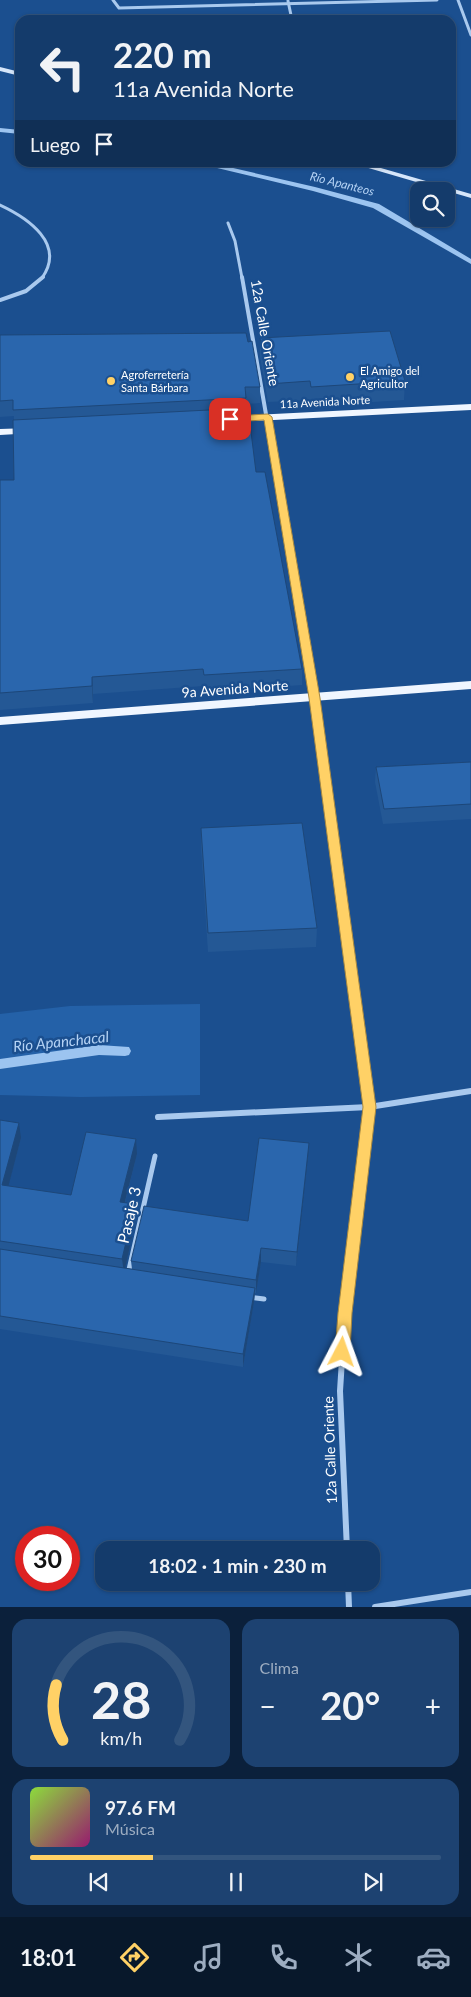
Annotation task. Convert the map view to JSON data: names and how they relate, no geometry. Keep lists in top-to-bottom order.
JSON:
{
  "streets": {
    "main road": ["11a Avenida Norte", "9a Avenida Norte"],
    "street": ["12a Calle Oriente"],
    "lane": ["Pasaje 3"]
  },
  "crossings": [
    ["12a Calle Oriente", "11a Avenida Norte"],
    ["12a Calle Oriente", "9a Avenida Norte"]
  ],
  "water": ["Río Apanteos", "Río Apanchacal"],
  "places": ["El Amigo del Agricultor", "Agroferretería Santa Bárbara"],
  "page": {
    "turn": ["220 m", "11a Avenida Norte"],
    "then": "Luego",
    "limit": "30",
    "trip": "18:02 · 1 min · 230 m",
    "tile": "Clima",
    "heat": ["−", "20°", "+"],
    "song": ["97.6 FM", "Música"],
    "tabs": "18:01",
    "gauge": ["28", "km/h"]
  }
}
